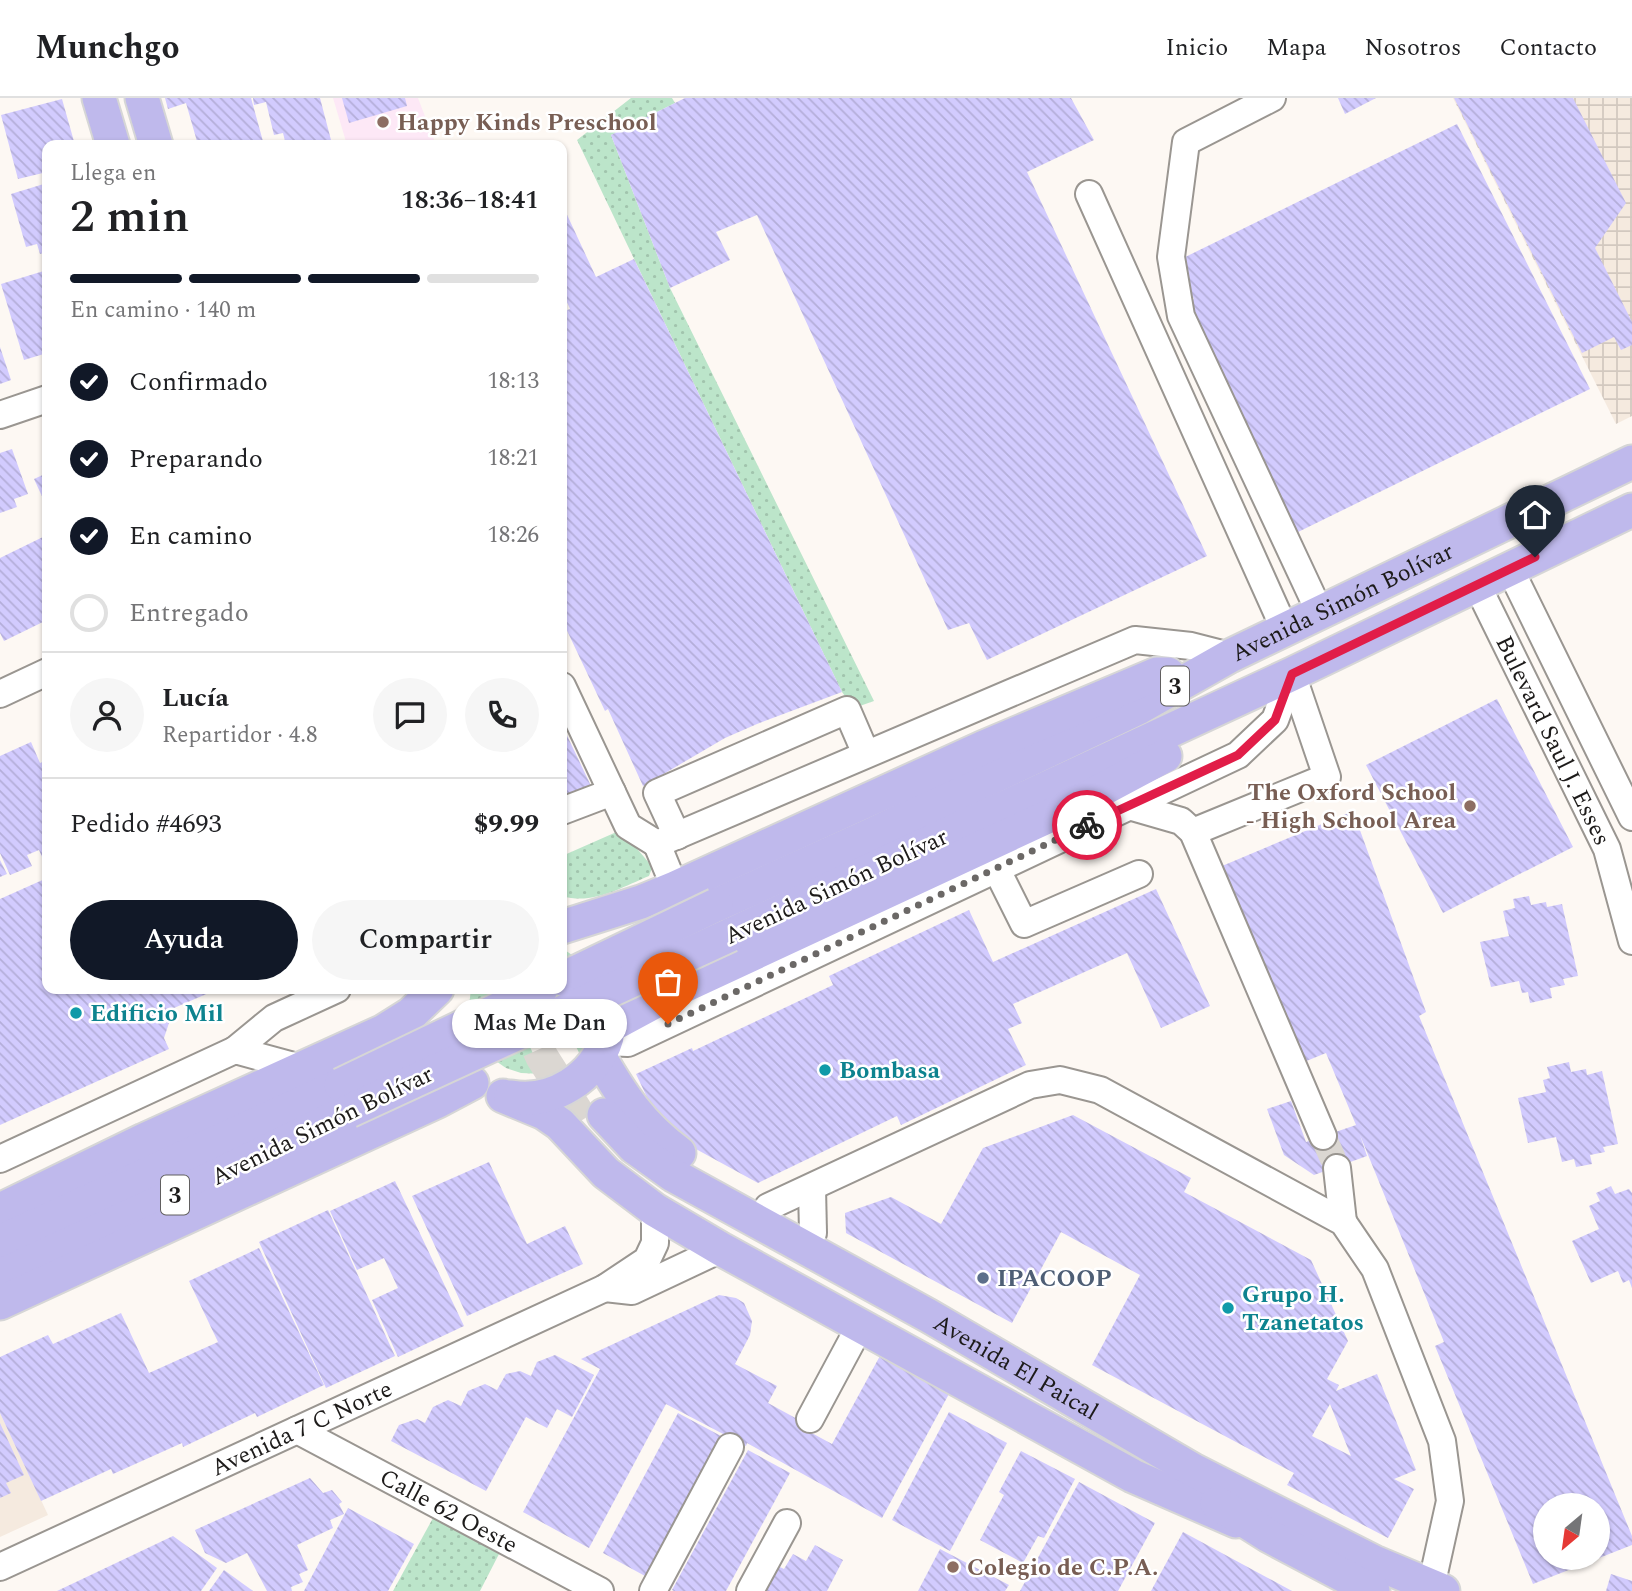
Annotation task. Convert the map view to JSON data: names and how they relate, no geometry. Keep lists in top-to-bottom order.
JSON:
{
  "streets": {
    "main road": ["Avenida Simón Bolívar", "3", "Avenida El Paical"],
    "street": ["Bulevard Saul J. Esses", "Avenida 7 C Norte", "Calle 62 Oeste"]
  },
  "crossings": [
    ["Avenida Simón Bolívar", "Bulevard Saul J. Esses"],
    ["Avenida 7 C Norte", "Calle 62 Oeste"]
  ],
  "places": [
    "Happy Kinds Preschool",
    "The Oxford School - High School Area",
    "Edificio Mil",
    "Mas Me Dan",
    "Bombasa",
    "IPACOOP",
    "Grupo H. Tzanetatos",
    "Colegio de C.P.A."
  ],
  "north": "bottom left",
  "page": {
    "header": "Munchgo",
    "nav": [
      "Inicio",
      "Mapa",
      "Nosotros",
      "Contacto"
    ],
    "heading": ["2 min", "Llega en", "18:36–18:41"],
    "panel": [
      "Lucía",
      "Repartidor · 4.8",
      "Pedido #4693",
      "$9.99"
    ],
    "bar": "En camino · 140 m",
    "list": [
      ["Confirmado", "18:13"],
      ["Preparando", "18:21"],
      ["En camino", "18:26"],
      "Entregado"
    ],
    "buttons": ["Ayuda", "Compartir"],
    "bubble": "Mas Me Dan"
  }
}
